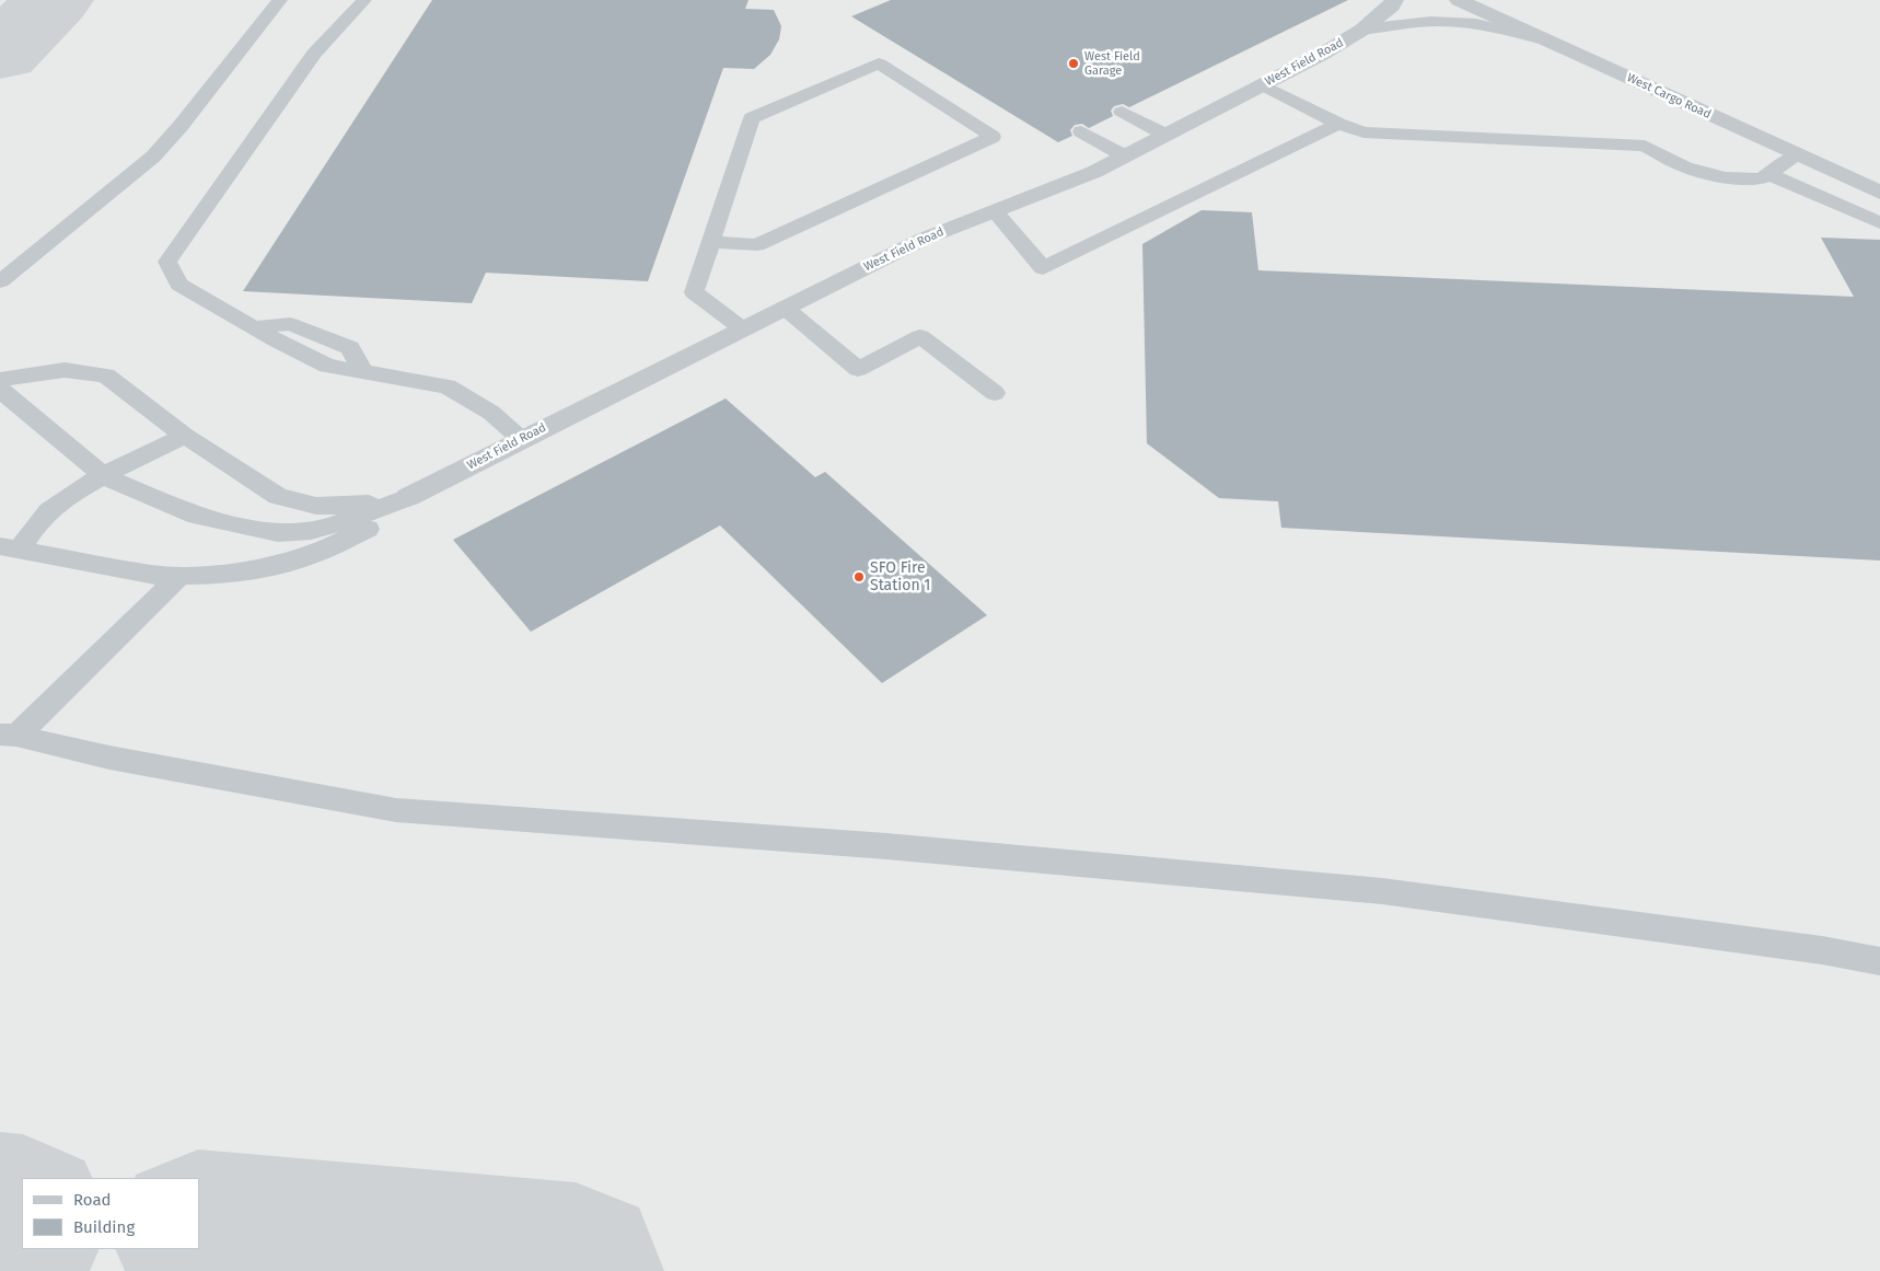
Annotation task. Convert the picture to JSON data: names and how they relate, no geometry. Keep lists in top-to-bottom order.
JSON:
{
  "streets": {
    "street": ["West Field Road", "West Cargo Road"]
  },
  "places": ["West Field Garage", "SFO Fire Station 1"],
  "legend": ["Road", "Building"]
}
